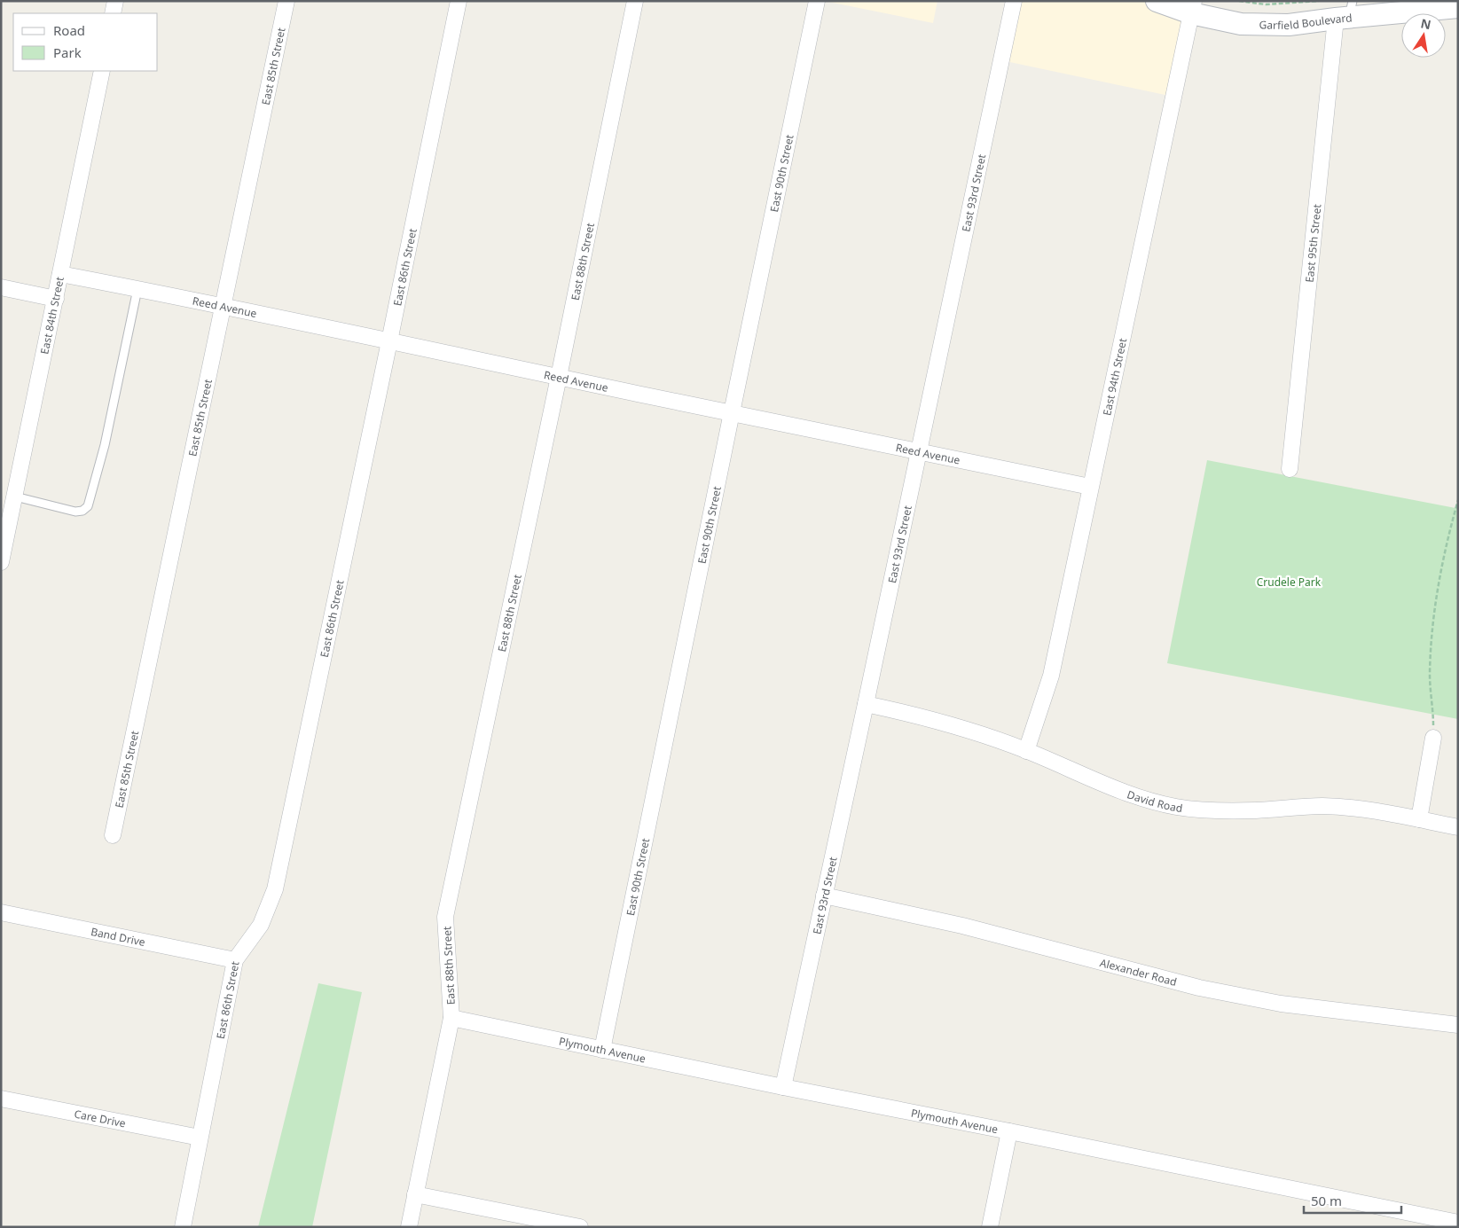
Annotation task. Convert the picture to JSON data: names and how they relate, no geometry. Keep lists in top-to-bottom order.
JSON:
{
  "streets": {
    "street": [
      "Garfield Boulevard",
      "East 85th Street",
      "East 90th Street",
      "East 93rd Street",
      "East 95th Street",
      "East 88th Street",
      "East 86th Street",
      "Reed Avenue",
      "East 84th Street",
      "East 94th Street",
      "David Road",
      "Band Drive",
      "Alexander Road",
      "Plymouth Avenue",
      "Care Drive"
    ]
  },
  "crossings": [
    ["Garfield Boulevard", "East 95th Street"],
    ["Garfield Boulevard", "East 94th Street"],
    ["East 85th Street", "Reed Avenue"],
    ["East 90th Street", "Reed Avenue"],
    ["East 90th Street", "Plymouth Avenue"],
    ["East 93rd Street", "Reed Avenue"],
    ["East 93rd Street", "David Road"],
    ["East 93rd Street", "Alexander Road"],
    ["East 93rd Street", "Plymouth Avenue"],
    ["East 88th Street", "Reed Avenue"],
    ["East 88th Street", "Plymouth Avenue"],
    ["East 86th Street", "Reed Avenue"],
    ["East 86th Street", "Band Drive"],
    ["East 86th Street", "Care Drive"],
    ["Reed Avenue", "East 84th Street"],
    ["Reed Avenue", "East 94th Street"],
    ["East 94th Street", "David Road"]
  ],
  "parks": ["Crudele Park"],
  "legend": ["Road", "Park"],
  "scale_bar": "50 m",
  "north": "top"
}
